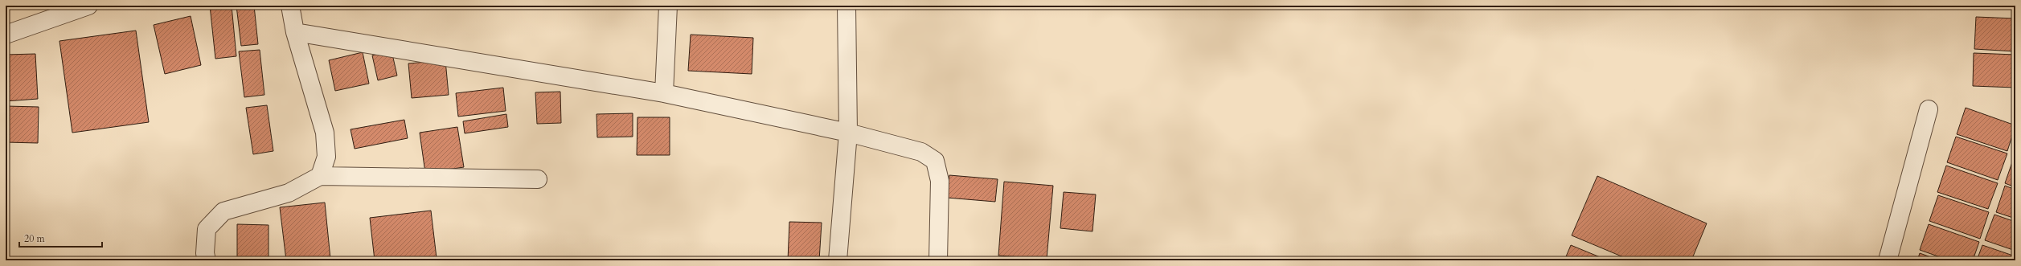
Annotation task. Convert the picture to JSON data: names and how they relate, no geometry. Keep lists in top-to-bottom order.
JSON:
{
  "scale_bar": "20 m"
}
